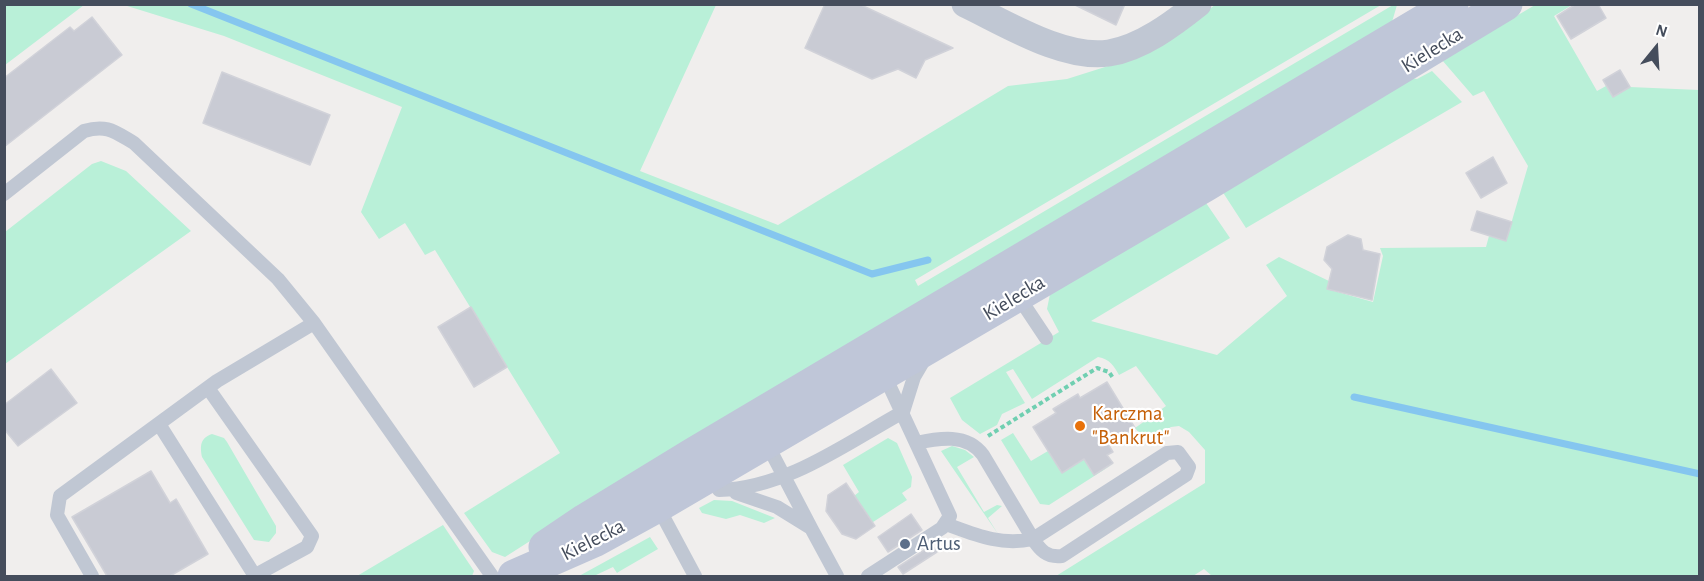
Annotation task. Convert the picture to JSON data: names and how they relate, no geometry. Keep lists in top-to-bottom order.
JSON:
{
  "streets": {
    "main road": ["Kielecka"]
  },
  "places": ["Karczma \"Bankrut\"", "Artus"],
  "north": "top"
}
